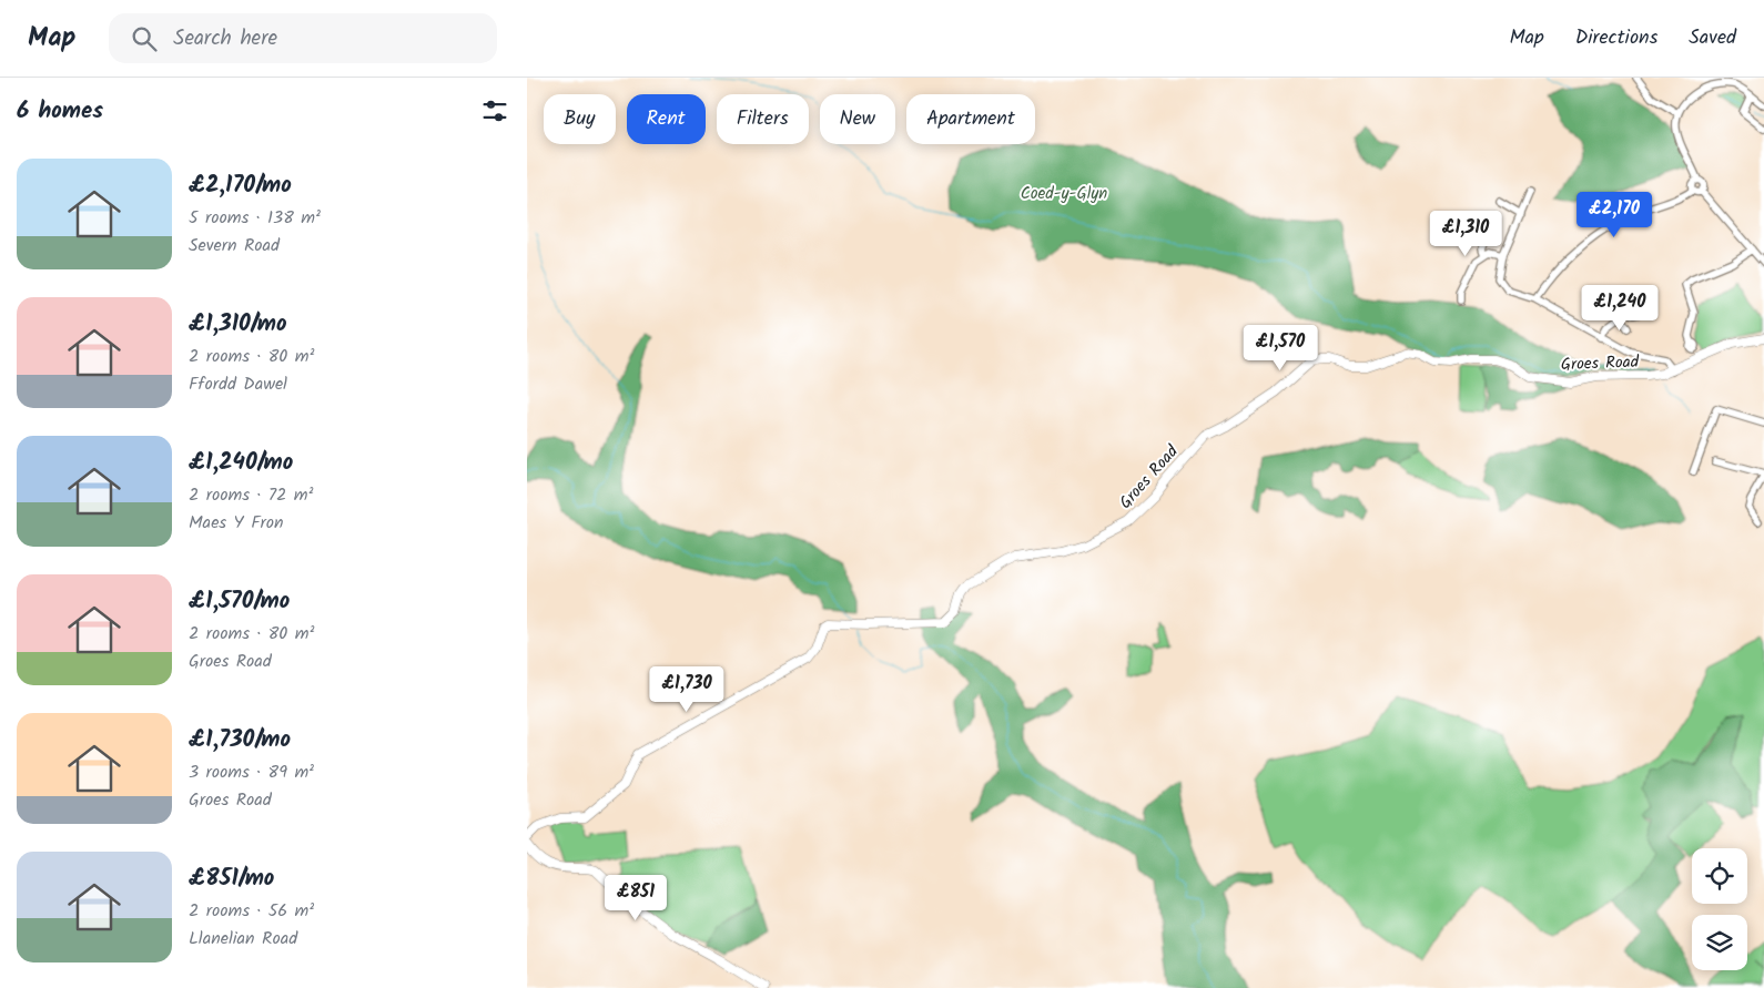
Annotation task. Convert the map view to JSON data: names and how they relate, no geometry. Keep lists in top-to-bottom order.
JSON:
{
  "streets": {
    "street": ["Groes Road"]
  },
  "parks": ["Coed-y-Glyn"],
  "page": {
    "header": "Map",
    "search": "Search here",
    "nav": ["Map", "Directions", "Saved"],
    "heading": "6 homes",
    "chip": [
      "Buy",
      "Rent",
      "Filters",
      "New",
      "Apartment"
    ],
    "list": [
      {
        "name": "£2,170/mo",
        "note": "5 rooms · 138 m² · Severn Road"
      },
      {
        "name": "£1,310/mo",
        "note": "2 rooms · 80 m² · Ffordd Dawel"
      },
      {
        "name": "£1,240/mo",
        "note": "2 rooms · 72 m² · Maes Y Fron"
      },
      {
        "name": "£1,570/mo",
        "note": "2 rooms · 80 m² · Groes Road"
      },
      {
        "name": "£1,730/mo",
        "note": "3 rooms · 89 m² · Groes Road"
      },
      {
        "name": "£851/mo",
        "note": "2 rooms · 56 m² · Llanelian Road"
      }
    ],
    "price": [
      "£2,170",
      "£1,310",
      "£1,240",
      "£1,570",
      "£1,730",
      "£851"
    ]
  }
}
